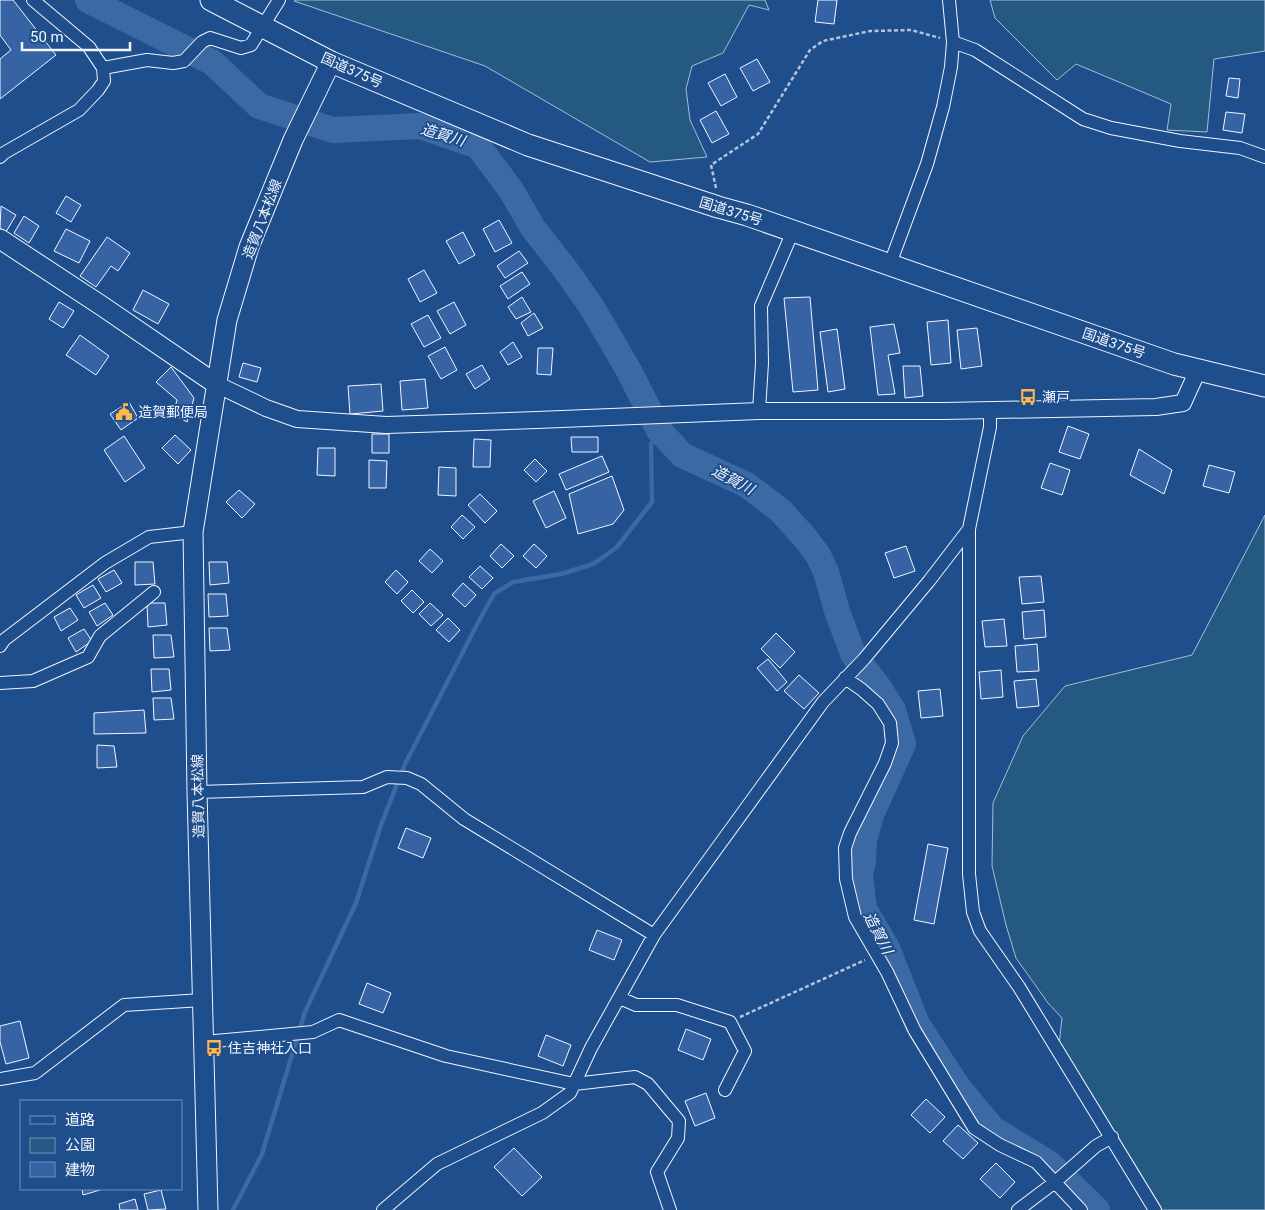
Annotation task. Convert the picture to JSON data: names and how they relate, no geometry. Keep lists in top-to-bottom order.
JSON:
{
  "streets": {
    "highway": ["国道375号"],
    "main road": ["造賀八本松線"]
  },
  "crossings": [
    ["国道375号", "造賀八本松線"]
  ],
  "water": ["造賀川"],
  "places": {
    "bus stop": ["瀬戸", "住吉神社入口"],
    "public building": ["造賀郵便局"]
  },
  "legend": ["道路", "公園", "建物"],
  "scale_bar": "50 m"
}
